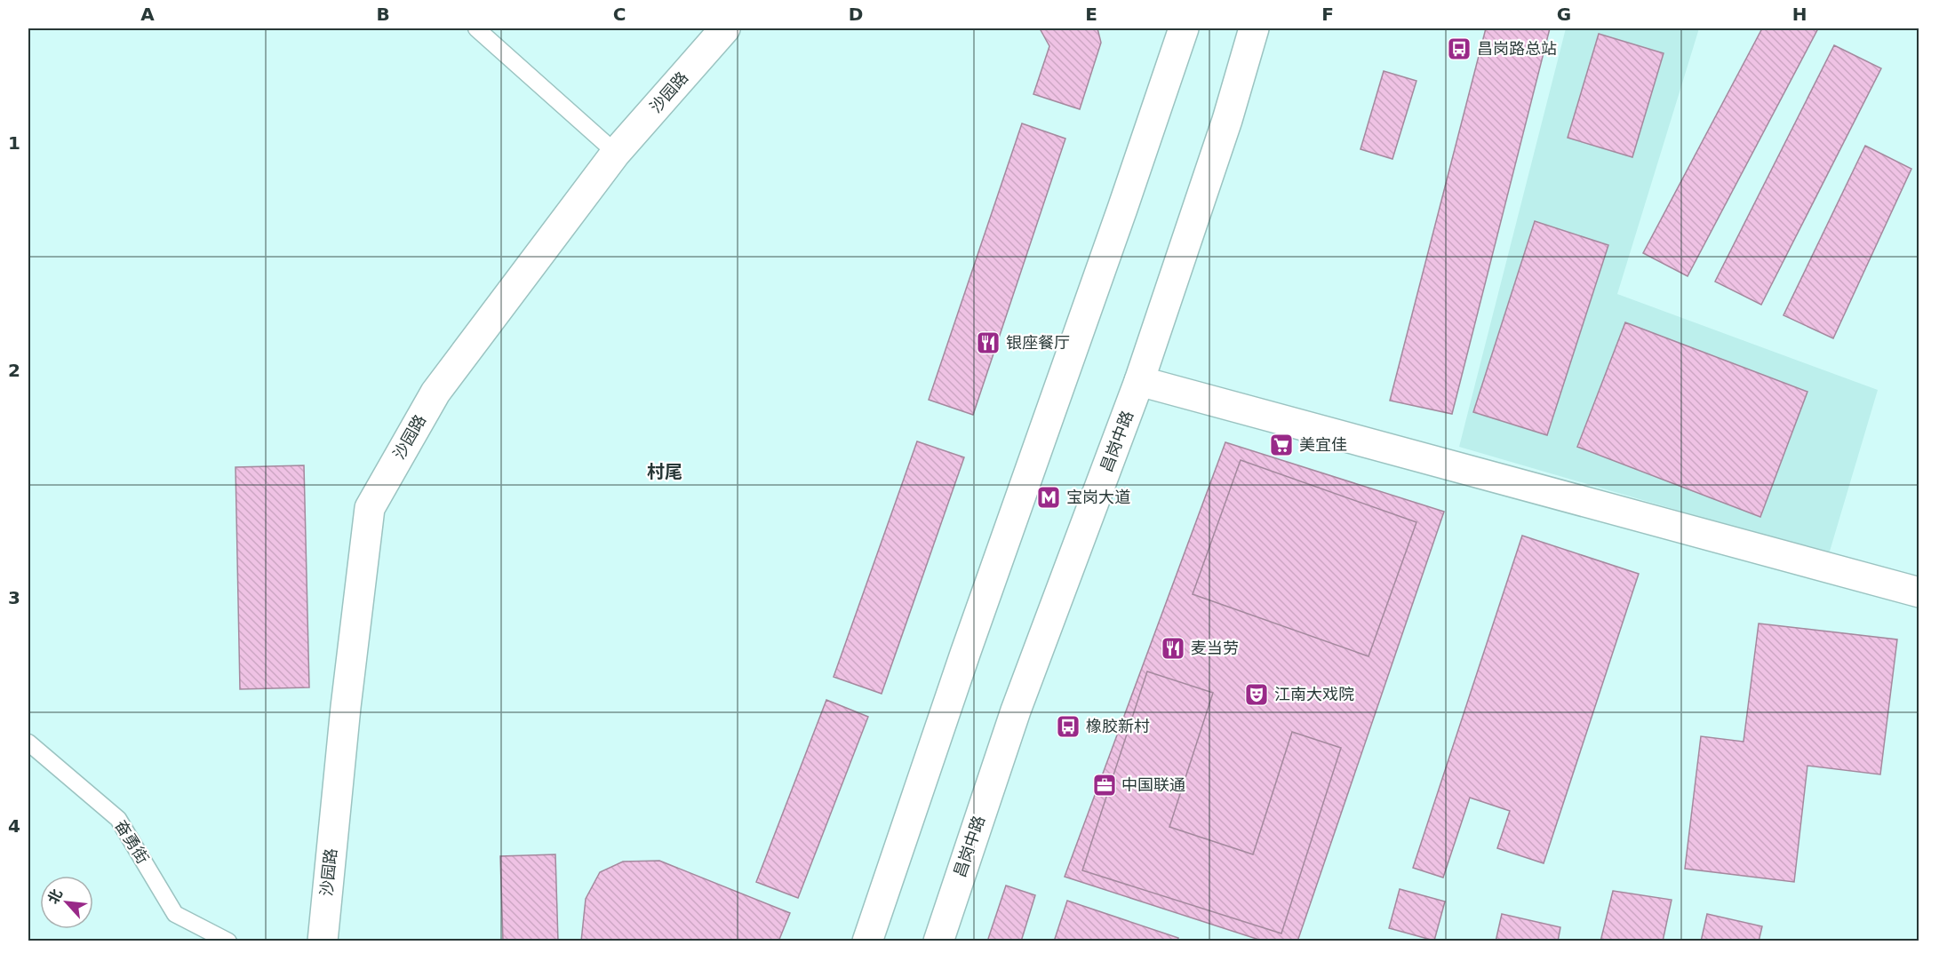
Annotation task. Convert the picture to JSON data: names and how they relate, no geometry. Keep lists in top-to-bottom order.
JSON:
{
  "streets": {
    "main road": ["沙园路", "昌岗中路"],
    "lane": ["奋勇街"]
  },
  "districts": ["村尾"],
  "places": {
    "bus stop": ["昌岗路总站", "橡胶新村"],
    "restaurant": ["银座餐厅", "麦当劳"],
    "supermarket": ["美宜佳"],
    "metro station": ["宝岗大道"],
    "theatre": ["江南大戏院"],
    "office": ["中国联通"]
  },
  "north": "top left",
  "grid": {
    "columns": [
      "A",
      "B",
      "C",
      "D",
      "E",
      "F",
      "G",
      "H"
    ],
    "rows": [
      "1",
      "2",
      "3",
      "4"
    ]
  }
}
